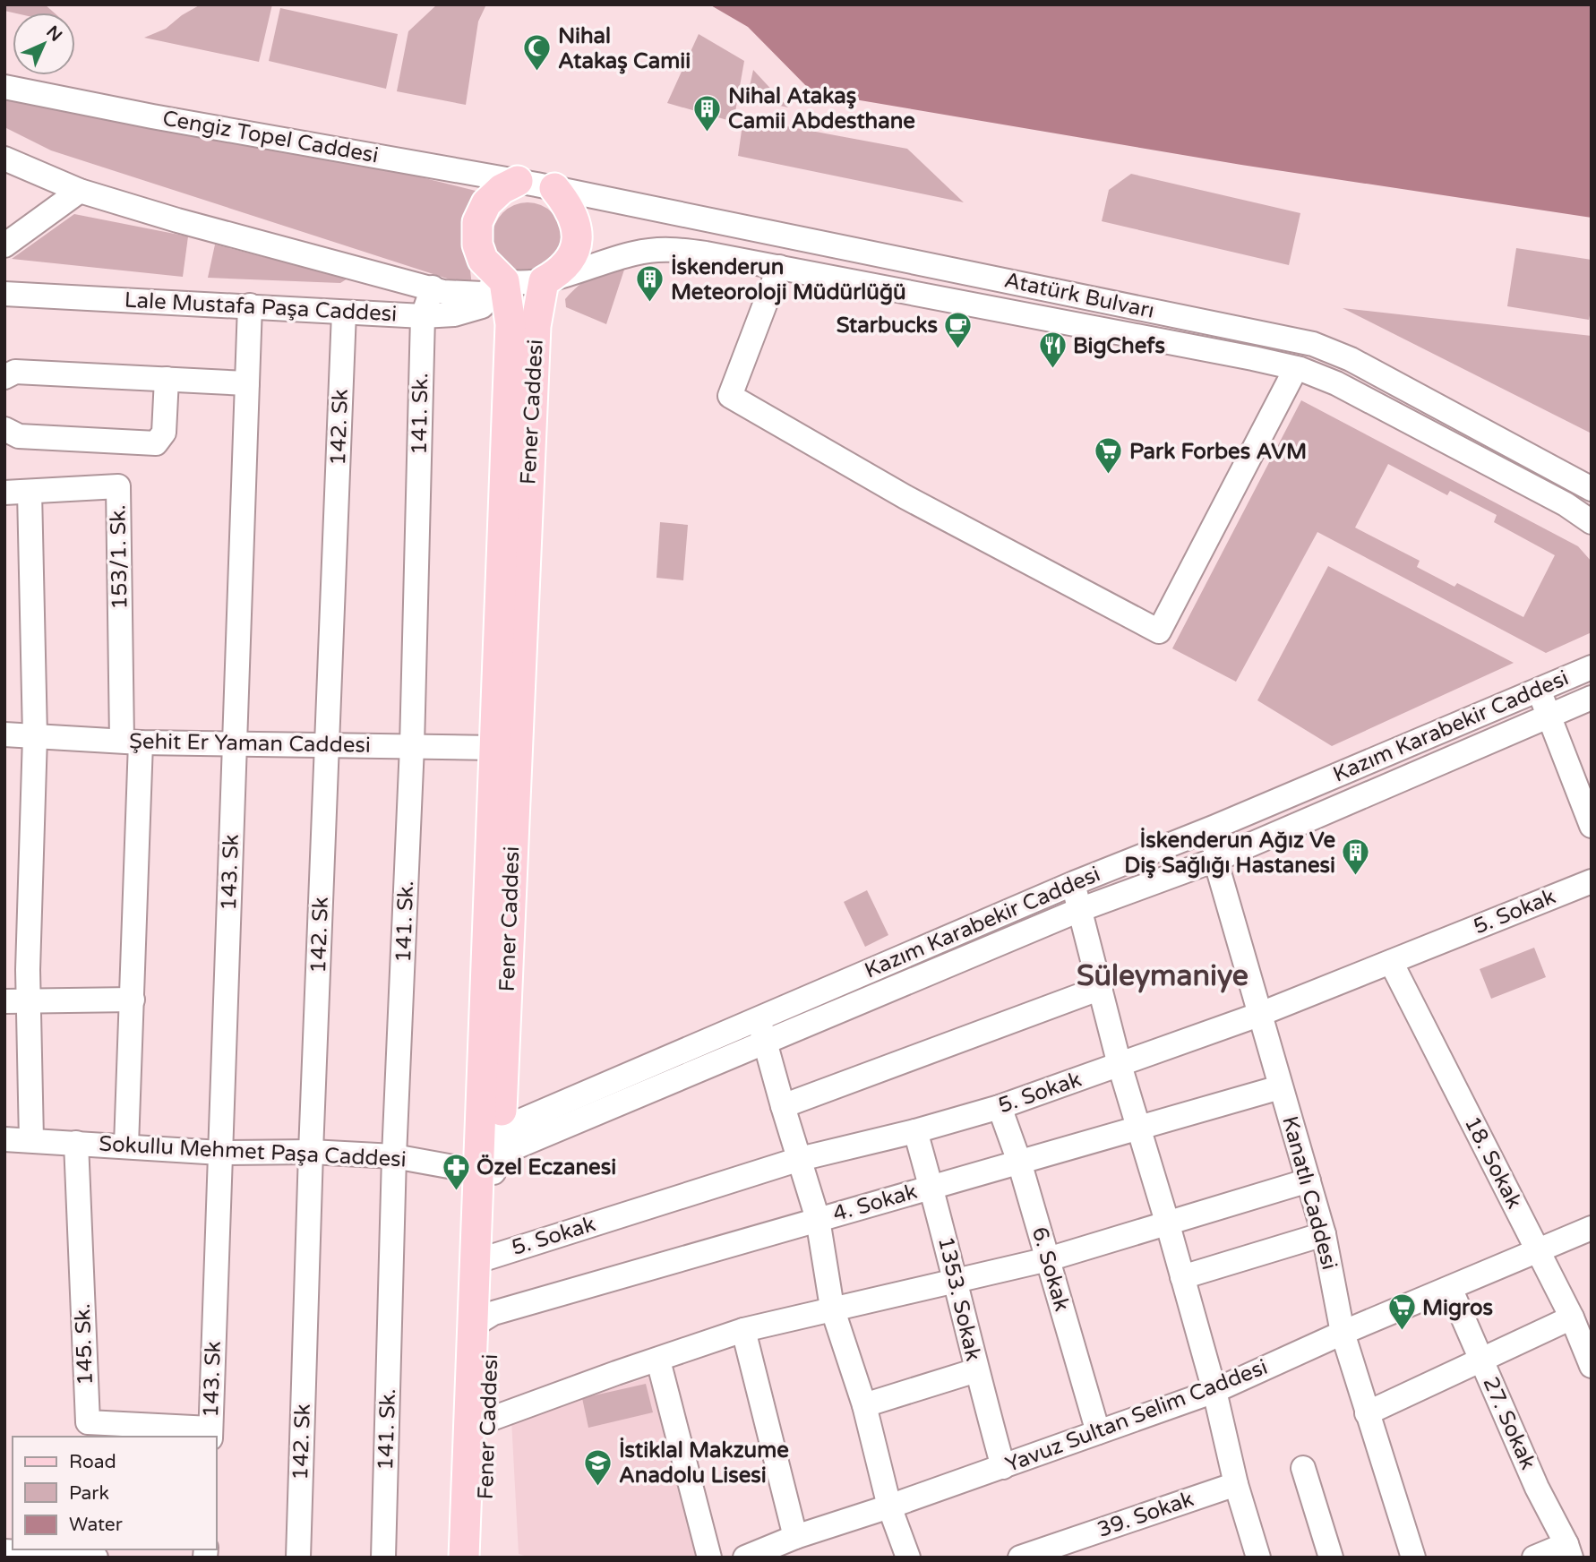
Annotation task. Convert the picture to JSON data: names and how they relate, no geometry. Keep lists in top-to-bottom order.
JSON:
{
  "streets": {
    "main road": ["Fener Caddesi"],
    "street": [
      "Cengiz Topel Caddesi",
      "Atatürk Bulvarı",
      "Lale Mustafa Paşa Caddesi",
      "141. Sk.",
      "142. Sk",
      "153/1. Sk.",
      "Kazım Karabekir Caddesi",
      "Şehit Er Yaman Caddesi",
      "143. Sk",
      "5. Sokak",
      "Sokullu Mehmet Paşa Caddesi",
      "18. Sokak",
      "Kanatlı Caddesi",
      "4. Sokak",
      "6. Sokak",
      "1353. Sokak",
      "145. Sk.",
      "Yavuz Sultan Selim Caddesi",
      "27. Sokak",
      "39. Sokak"
    ]
  },
  "crossings": [
    ["Cengiz Topel Caddesi", "Atatürk Bulvarı"],
    ["Cengiz Topel Caddesi", "Lale Mustafa Paşa Caddesi"],
    ["Cengiz Topel Caddesi", "Fener Caddesi"],
    ["Atatürk Bulvarı", "Lale Mustafa Paşa Caddesi"],
    ["Atatürk Bulvarı", "Fener Caddesi"],
    ["Lale Mustafa Paşa Caddesi", "Fener Caddesi"],
    ["Lale Mustafa Paşa Caddesi", "141. Sk."],
    ["Lale Mustafa Paşa Caddesi", "142. Sk"],
    ["Lale Mustafa Paşa Caddesi", "143. Sk"],
    ["Fener Caddesi", "Kazım Karabekir Caddesi"],
    ["Fener Caddesi", "Şehit Er Yaman Caddesi"],
    ["Fener Caddesi", "5. Sokak"],
    ["Fener Caddesi", "Sokullu Mehmet Paşa Caddesi"],
    ["Fener Caddesi", "4. Sokak"],
    ["141. Sk.", "Şehit Er Yaman Caddesi"],
    ["141. Sk.", "Sokullu Mehmet Paşa Caddesi"],
    ["142. Sk", "Şehit Er Yaman Caddesi"],
    ["142. Sk", "Sokullu Mehmet Paşa Caddesi"],
    ["153/1. Sk.", "Şehit Er Yaman Caddesi"],
    ["Kazım Karabekir Caddesi", "Sokullu Mehmet Paşa Caddesi"],
    ["Kazım Karabekir Caddesi", "Kanatlı Caddesi"],
    ["Şehit Er Yaman Caddesi", "143. Sk"],
    ["143. Sk", "Sokullu Mehmet Paşa Caddesi"],
    ["143. Sk", "145. Sk."],
    ["5. Sokak", "18. Sokak"],
    ["5. Sokak", "Kanatlı Caddesi"],
    ["5. Sokak", "6. Sokak"],
    ["5. Sokak", "1353. Sokak"],
    ["Sokullu Mehmet Paşa Caddesi", "145. Sk."],
    ["18. Sokak", "Yavuz Sultan Selim Caddesi"],
    ["Kanatlı Caddesi", "4. Sokak"],
    ["Kanatlı Caddesi", "Yavuz Sultan Selim Caddesi"],
    ["4. Sokak", "6. Sokak"],
    ["4. Sokak", "1353. Sokak"],
    ["6. Sokak", "Yavuz Sultan Selim Caddesi"],
    ["1353. Sokak", "Yavuz Sultan Selim Caddesi"],
    ["Yavuz Sultan Selim Caddesi", "27. Sokak"]
  ],
  "districts": ["Süleymaniye"],
  "places": {
    "mosque": ["Nihal Atakaş Camii"],
    "building": ["Nihal Atakaş Camii Abdesthane", "İskenderun Meteoroloji Müdürlüğü", "İskenderun Ağız Ve Diş Sağlığı Hastanesi"],
    "cafe": ["Starbucks"],
    "restaurant": ["BigChefs"],
    "supermarket": ["Park Forbes AVM", "Migros"],
    "pharmacy": ["Özel Eczanesi"],
    "school or university": ["İstiklal Makzume Anadolu Lisesi"]
  },
  "legend": ["Road", "Park", "Water"],
  "north": "top right"
}
